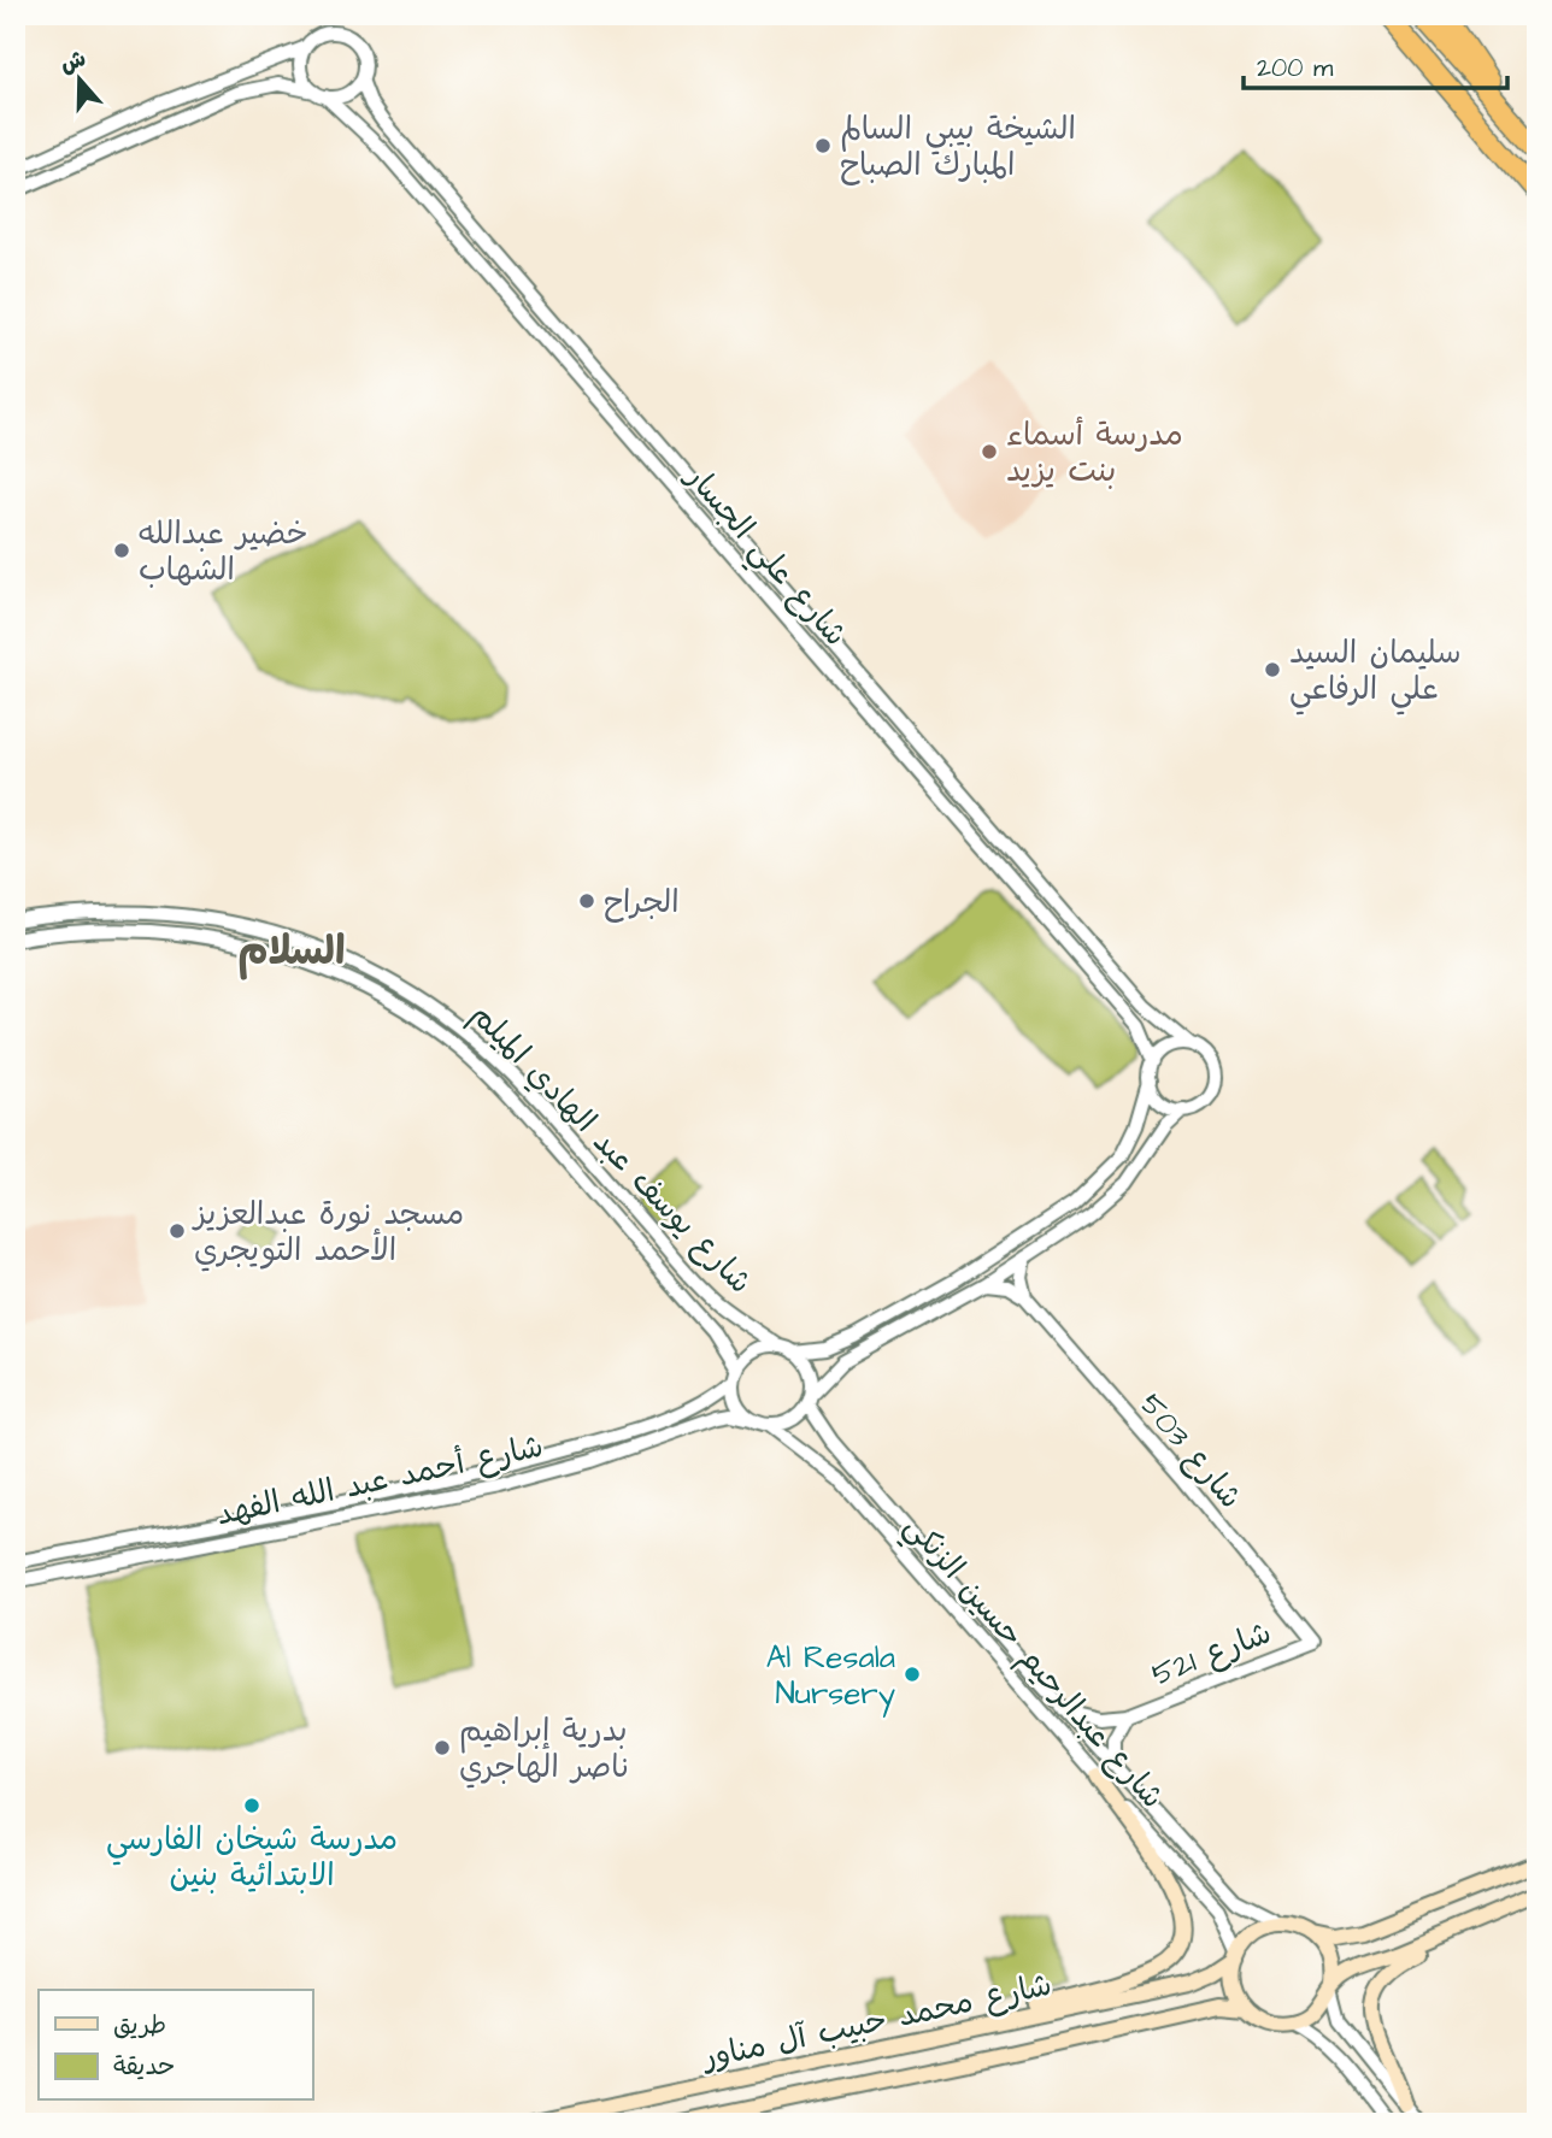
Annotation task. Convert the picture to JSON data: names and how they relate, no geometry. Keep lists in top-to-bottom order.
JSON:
{
  "streets": {
    "main road": ["شارع محمد حبيب آل مناور"],
    "street": [
      "شارع علي الجسار",
      "شارع يوسف عبد الهادي الميلم",
      "شارع 503",
      "شارع أحمد عبد الله الفهد",
      "شارع 521",
      "شارع عبدالرحيم حسين الزنكي"
    ]
  },
  "crossings": [
    ["شارع يوسف عبد الهادي الميلم", "شارع أحمد عبد الله الفهد"],
    ["شارع يوسف عبد الهادي الميلم", "شارع عبدالرحيم حسين الزنكي"],
    ["شارع 503", "شارع 521"],
    ["شارع أحمد عبد الله الفهد", "شارع عبدالرحيم حسين الزنكي"],
    ["شارع 521", "شارع عبدالرحيم حسين الزنكي"],
    ["شارع عبدالرحيم حسين الزنكي", "شارع محمد حبيب آل مناور"]
  ],
  "districts": ["السلام"],
  "places": [
    "الشيخة بيبي السالم المبارك الصباح",
    "مدرسة أسماء بنت يزيد",
    "خضير عبدالله الشهاب",
    "سليمان السيد علي الرفاعي",
    "الجراح",
    "مسجد نورة عبدالعزيز الأحمد التويجري",
    "Al Resala Nursery",
    "بدرية إبراهيم ناصر الهاجري",
    "مدرسة شيخان الفارسي الابتدائية بنين"
  ],
  "legend": ["طريق", "حديقة"],
  "scale_bar": "200 m",
  "north": "top"
}
